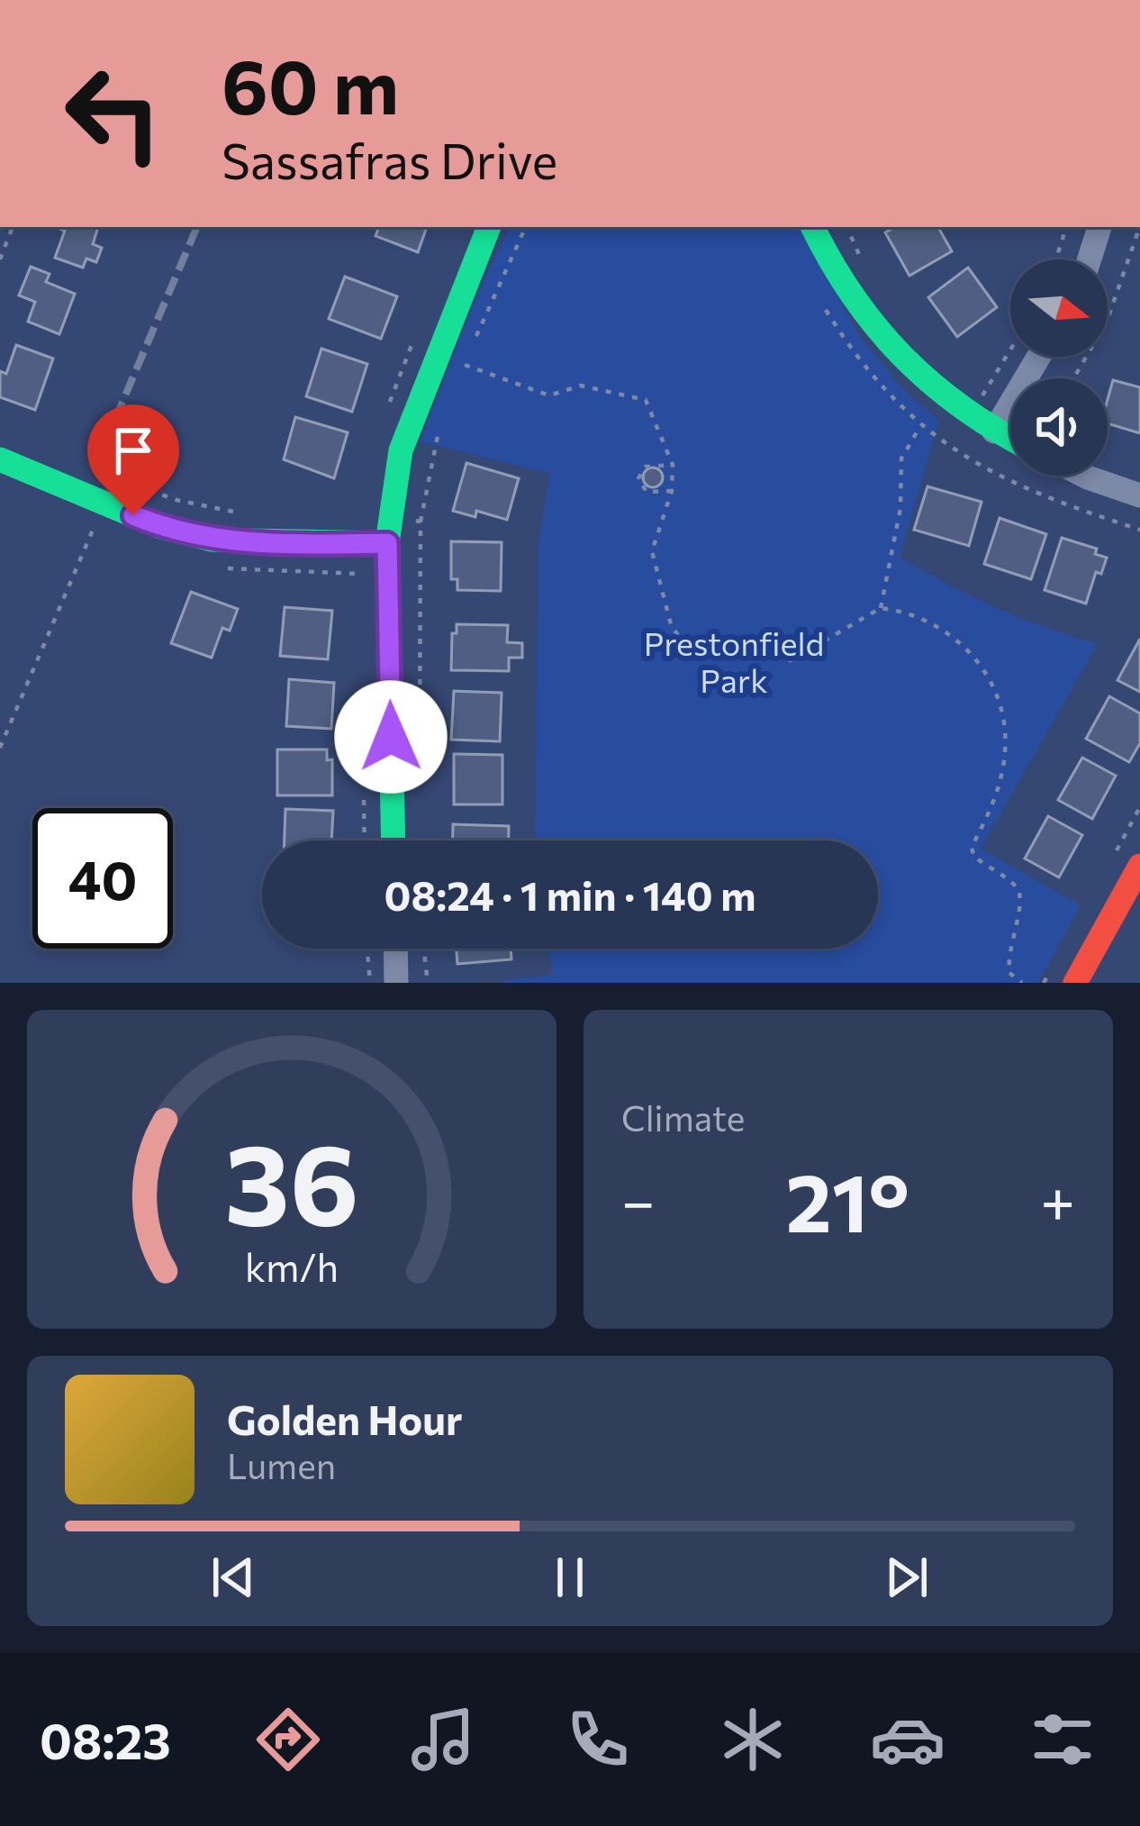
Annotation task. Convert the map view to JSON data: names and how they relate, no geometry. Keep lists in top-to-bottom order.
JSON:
{
  "parks": ["Prestonfield Park"],
  "north": "right",
  "page": {
    "turn": ["60 m", "Sassafras Drive"],
    "limit": "40",
    "trip": "08:24 · 1 min · 140 m",
    "tile": "Climate",
    "heat": ["−", "21°", "+"],
    "song": ["Golden Hour", "Lumen"],
    "tabs": "08:23",
    "gauge": ["36", "km/h"]
  }
}
